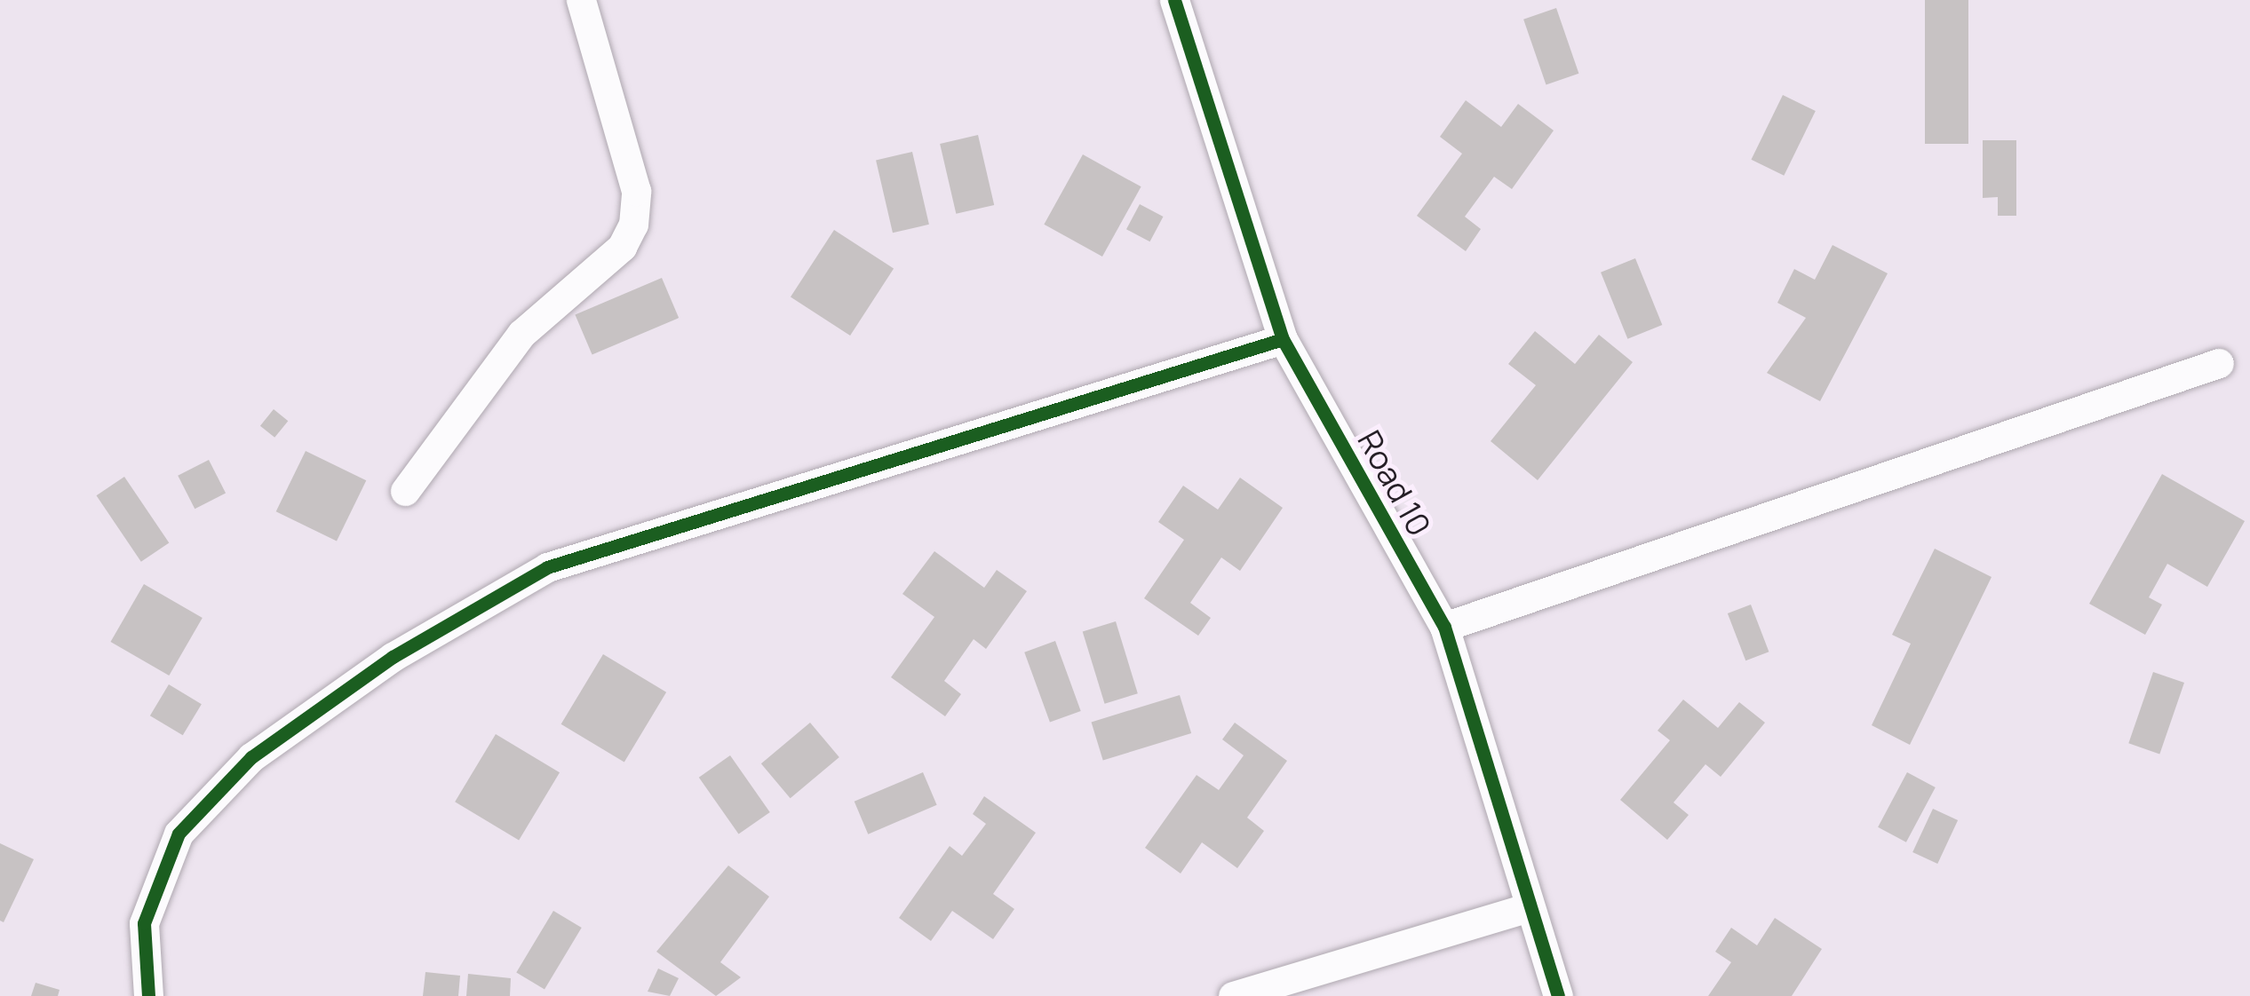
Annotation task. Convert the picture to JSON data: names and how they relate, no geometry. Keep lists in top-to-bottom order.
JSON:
{
  "streets": {
    "street": ["Road 10"]
  }
}
